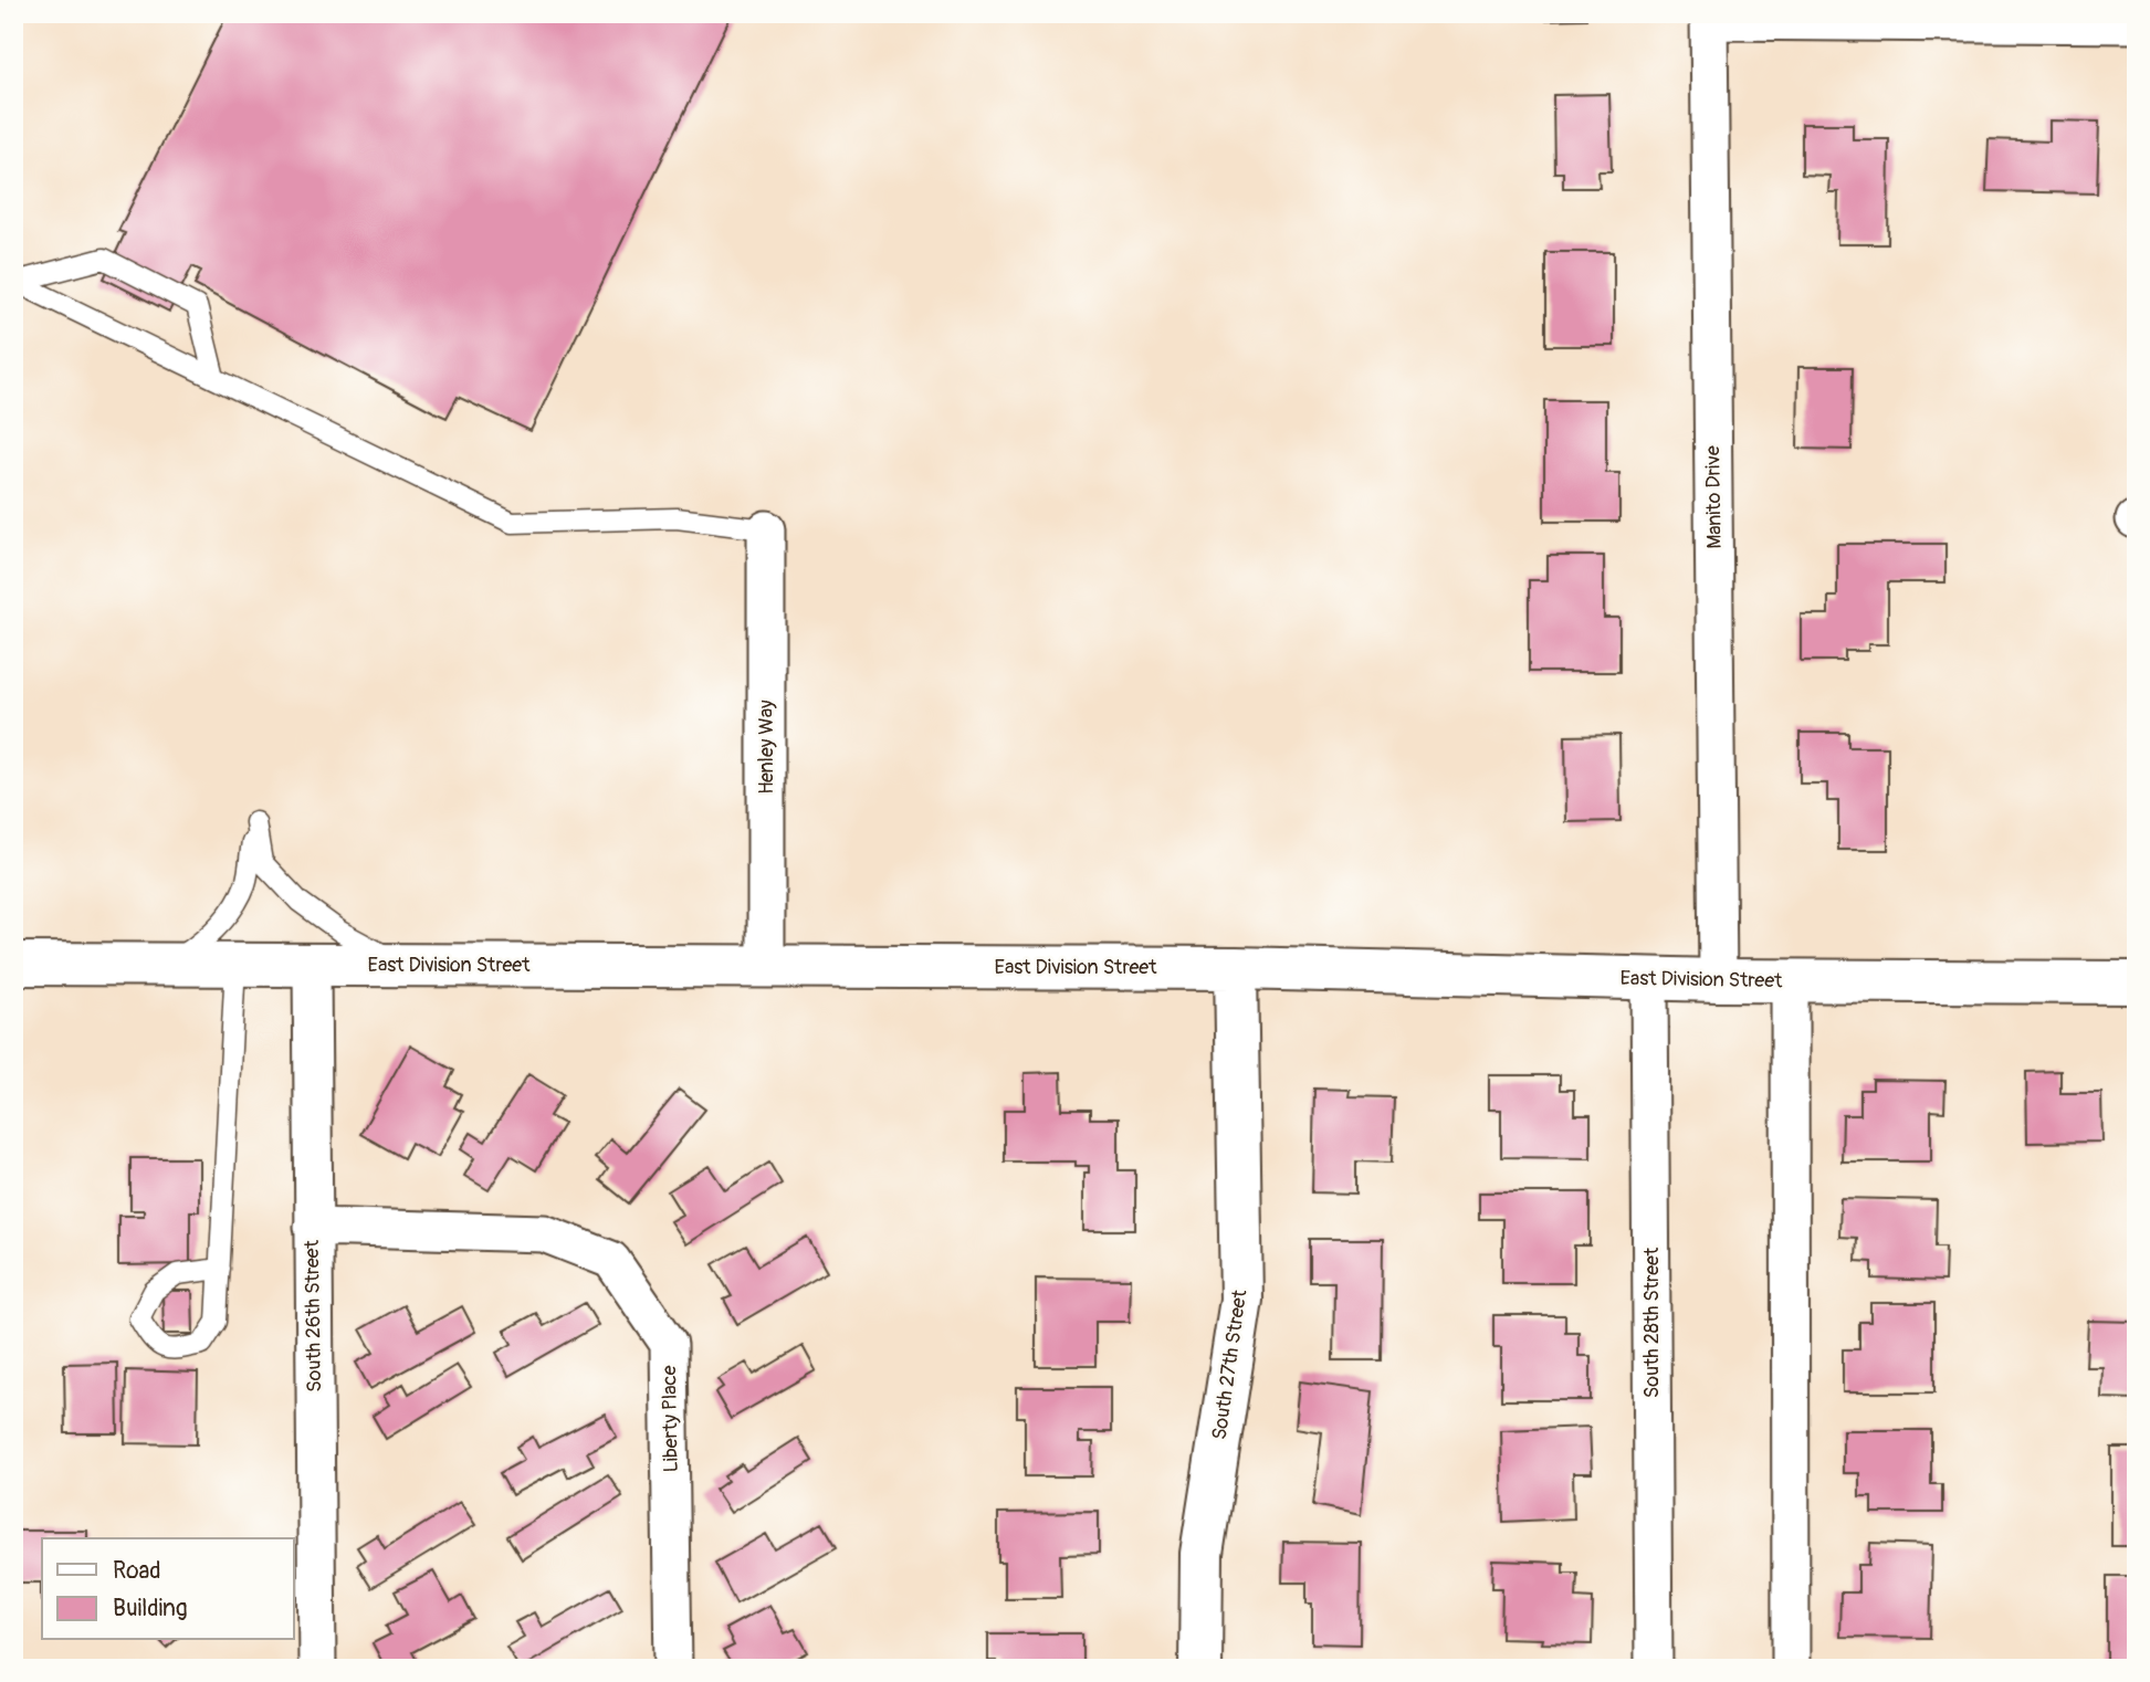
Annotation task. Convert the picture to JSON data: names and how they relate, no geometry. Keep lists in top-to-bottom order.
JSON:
{
  "streets": {
    "street": [
      "Manito Drive",
      "Henley Way",
      "East Division Street",
      "South 26th Street",
      "South 28th Street",
      "South 27th Street",
      "Liberty Place"
    ]
  },
  "crossings": [
    ["Manito Drive", "East Division Street"],
    ["Henley Way", "East Division Street"],
    ["East Division Street", "South 26th Street"],
    ["East Division Street", "South 28th Street"],
    ["East Division Street", "South 27th Street"],
    ["South 26th Street", "Liberty Place"]
  ],
  "legend": ["Road", "Building"]
}
